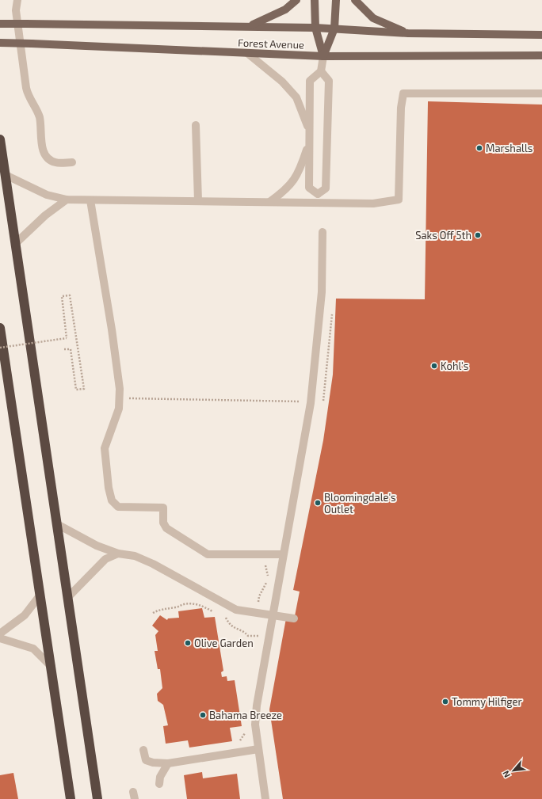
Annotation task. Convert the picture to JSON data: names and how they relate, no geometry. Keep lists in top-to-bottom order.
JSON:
{
  "streets": {
    "main road": ["Forest Avenue"]
  },
  "places": [
    "Marshalls",
    "Saks Off 5th",
    "Kohl's",
    "Bloomingdale's Outlet",
    "Olive Garden",
    "Tommy Hilfiger",
    "Bahama Breeze"
  ],
  "north": "bottom left"
}
